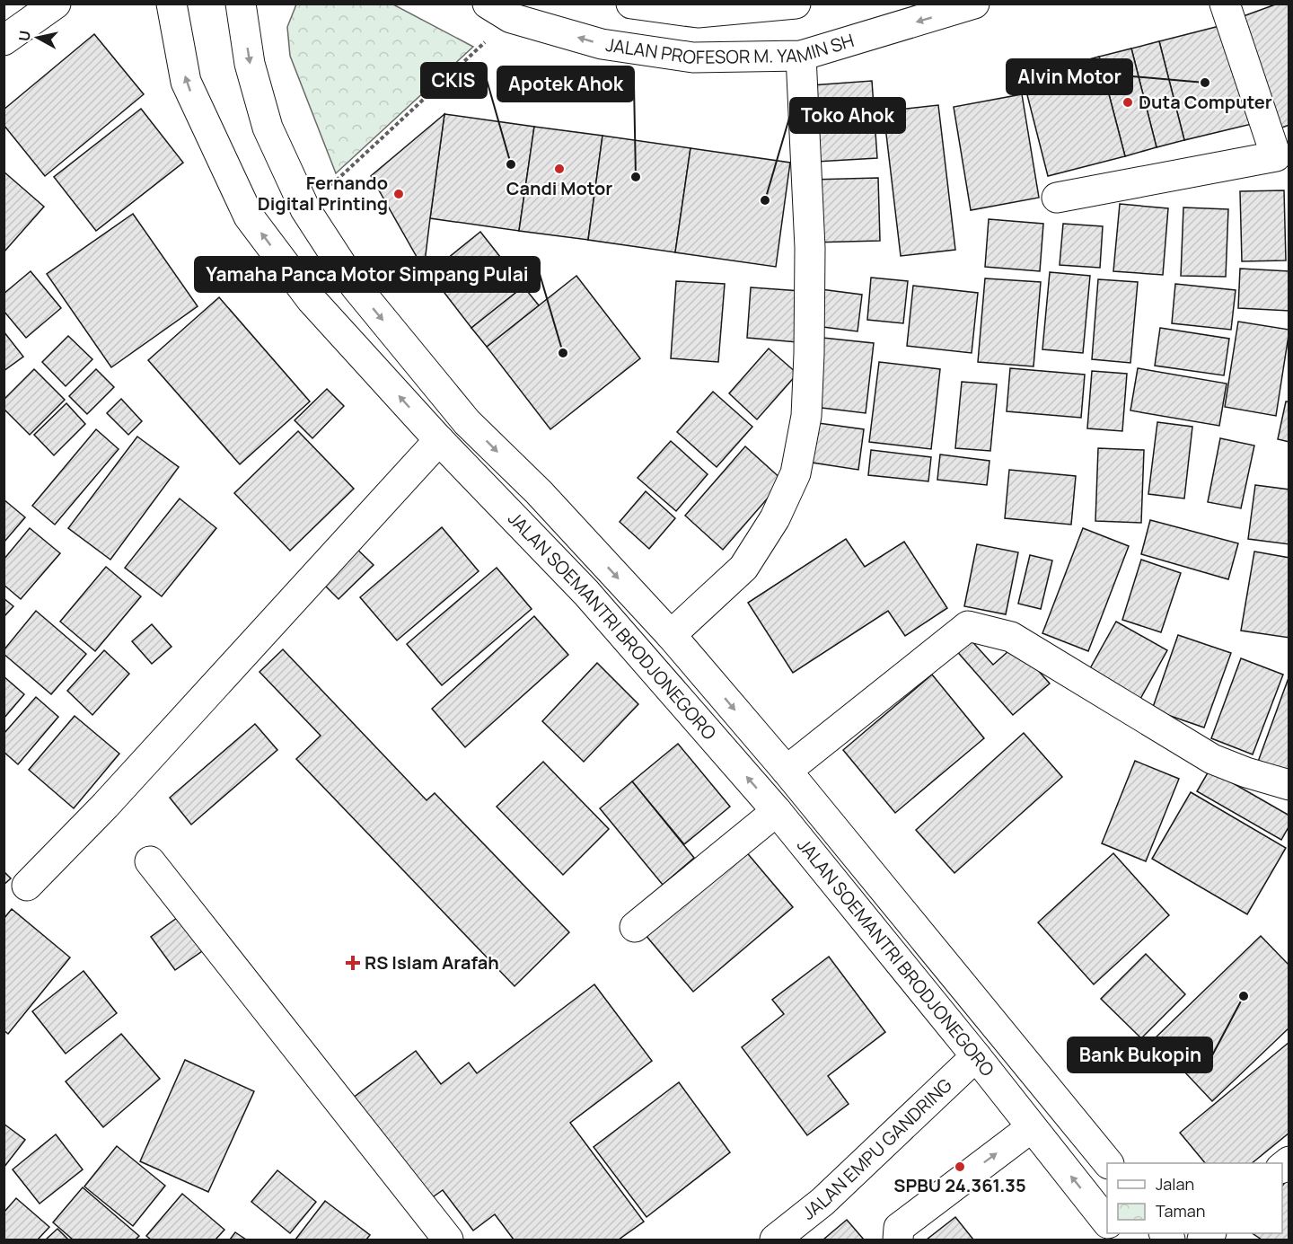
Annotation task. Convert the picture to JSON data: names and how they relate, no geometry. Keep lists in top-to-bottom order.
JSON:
{
  "streets": {
    "main road": ["JALAN PROFESOR M. YAMIN SH", "JALAN SOEMANTRI BRODJONEGORO", "JALAN EMPU GANDRING"]
  },
  "crossings": [
    ["JALAN SOEMANTRI BRODJONEGORO", "JALAN EMPU GANDRING"]
  ],
  "places": {
    "other": [
      "Alvin Motor",
      "Duta Computer",
      "CKIS",
      "Candi Motor",
      "Apotek Ahok",
      "Fernando Digital Printing",
      "Toko Ahok",
      "Yamaha Panca Motor Simpang Pulai",
      "Bank Bukopin",
      "SPBU 24.361.35"
    ],
    "health": ["RS Islam Arafah"]
  },
  "legend": ["Jalan", "Taman"],
  "north": "left"
}
